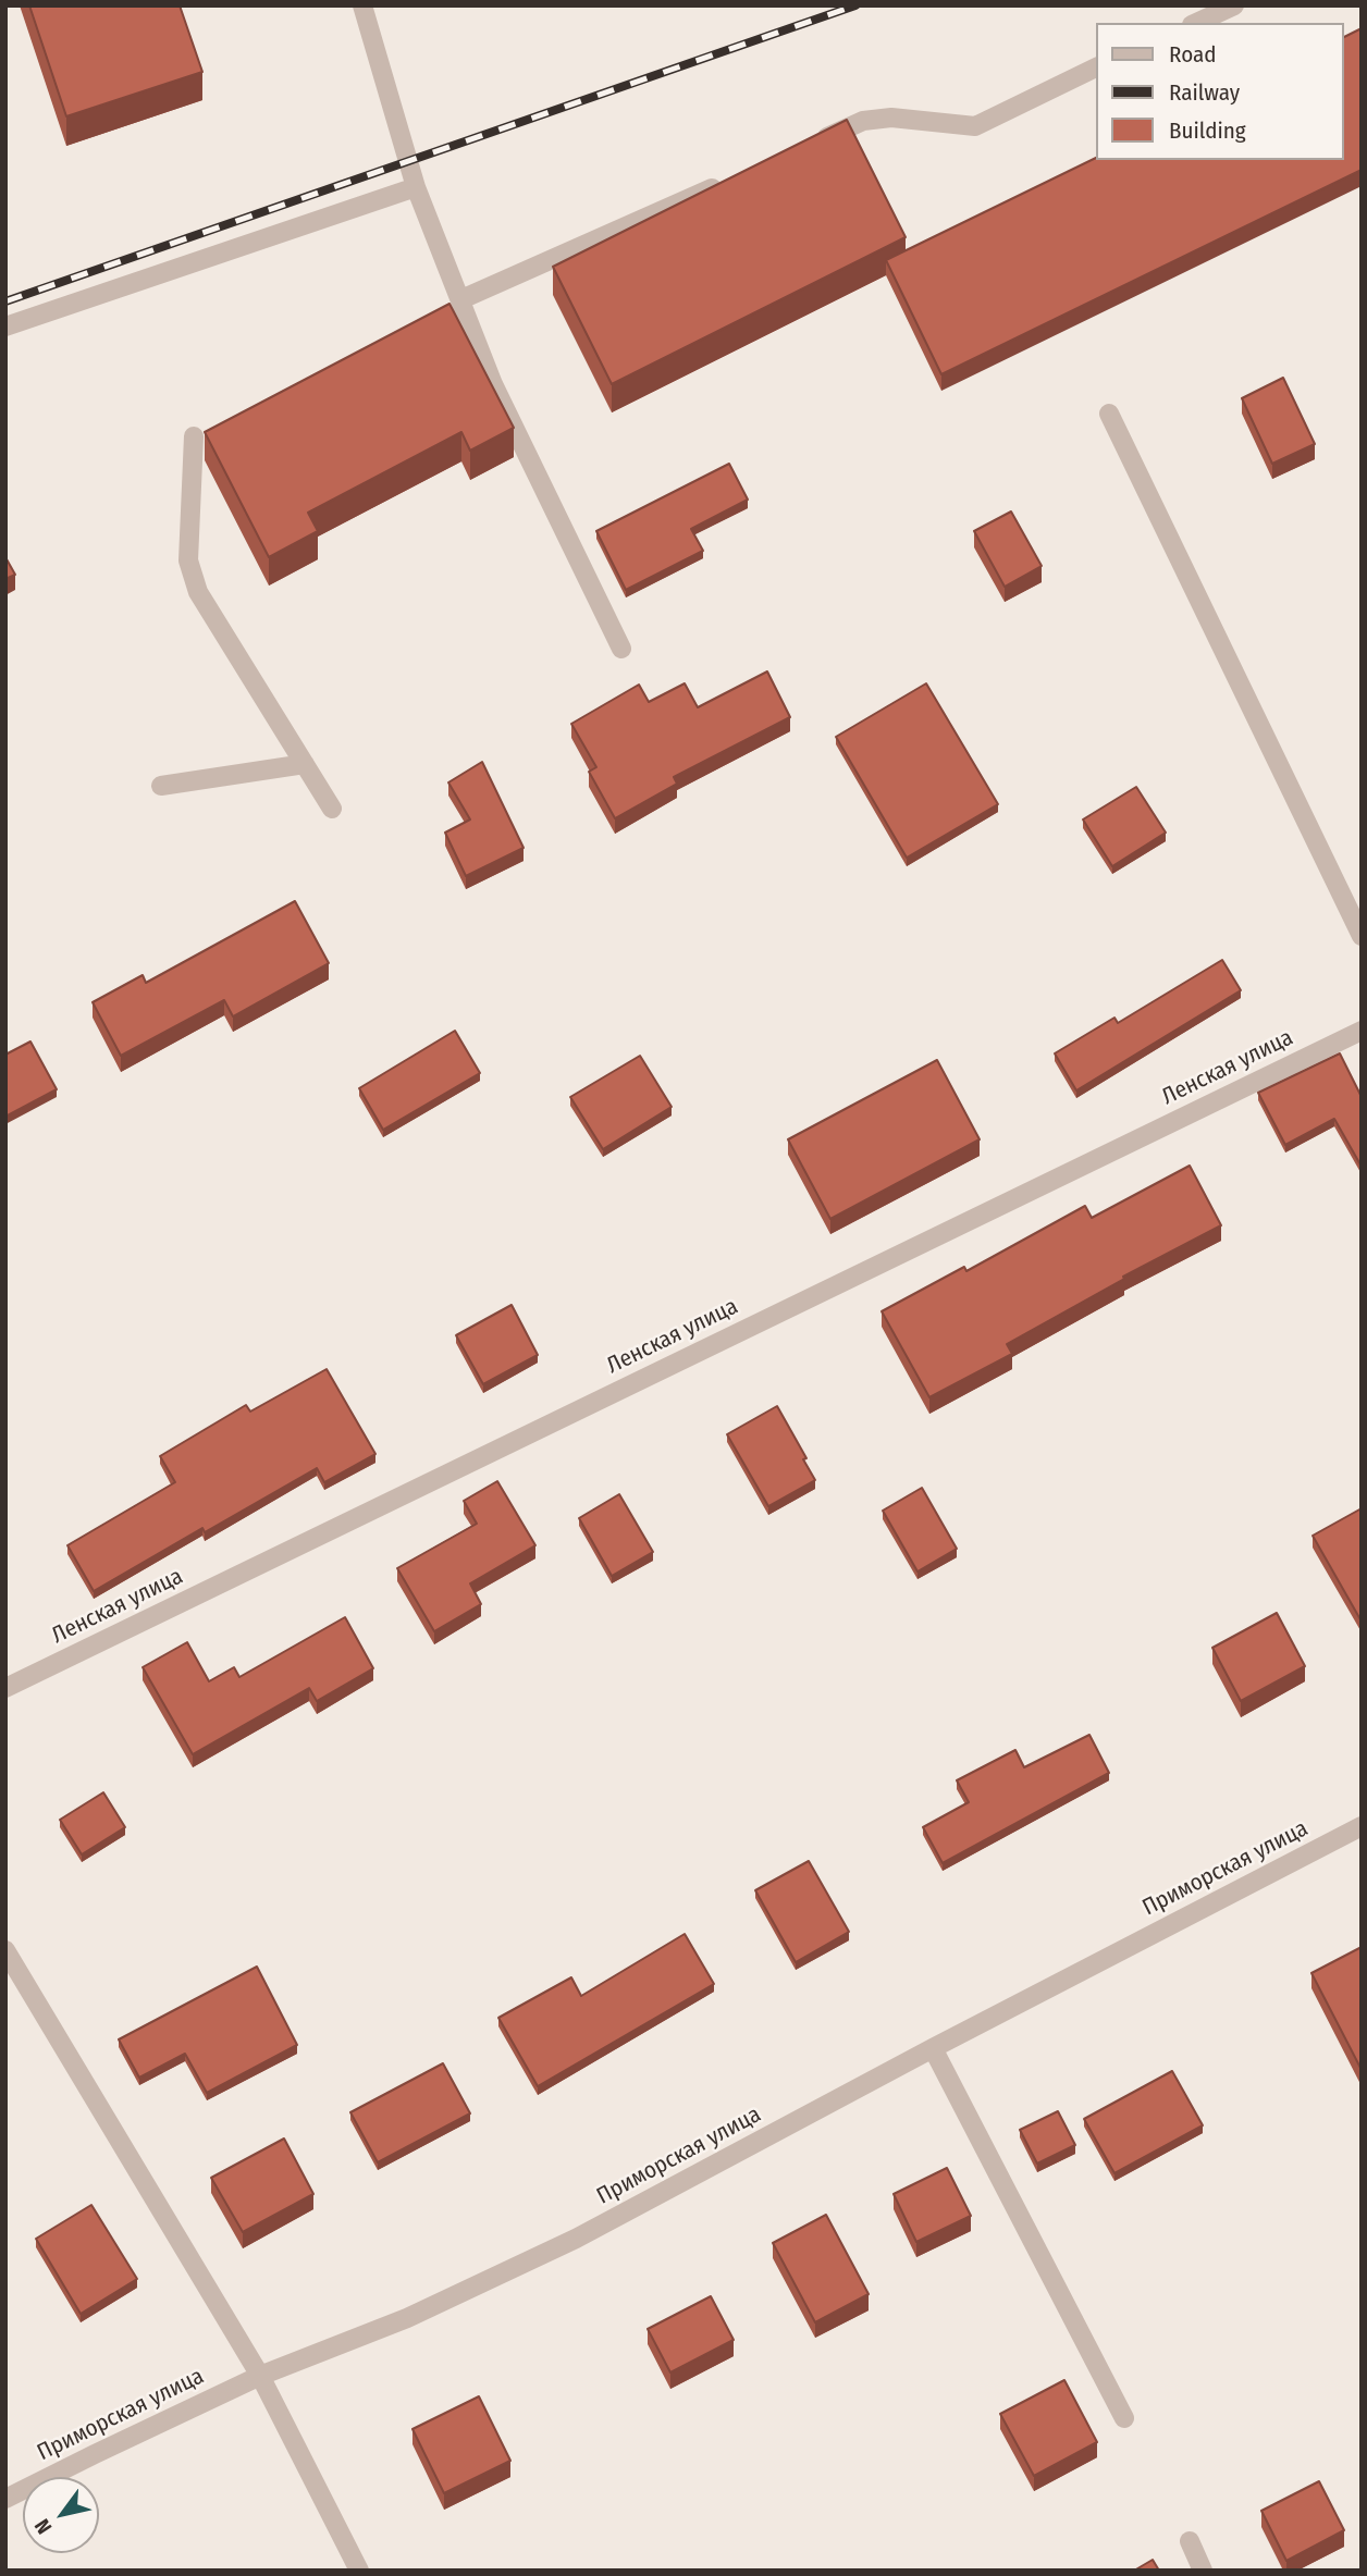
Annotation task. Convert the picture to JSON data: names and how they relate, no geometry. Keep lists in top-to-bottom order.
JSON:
{
  "streets": {
    "street": ["Ленская улица", "Приморская улица"]
  },
  "legend": ["Road", "Railway", "Building"],
  "north": "bottom left"
}
